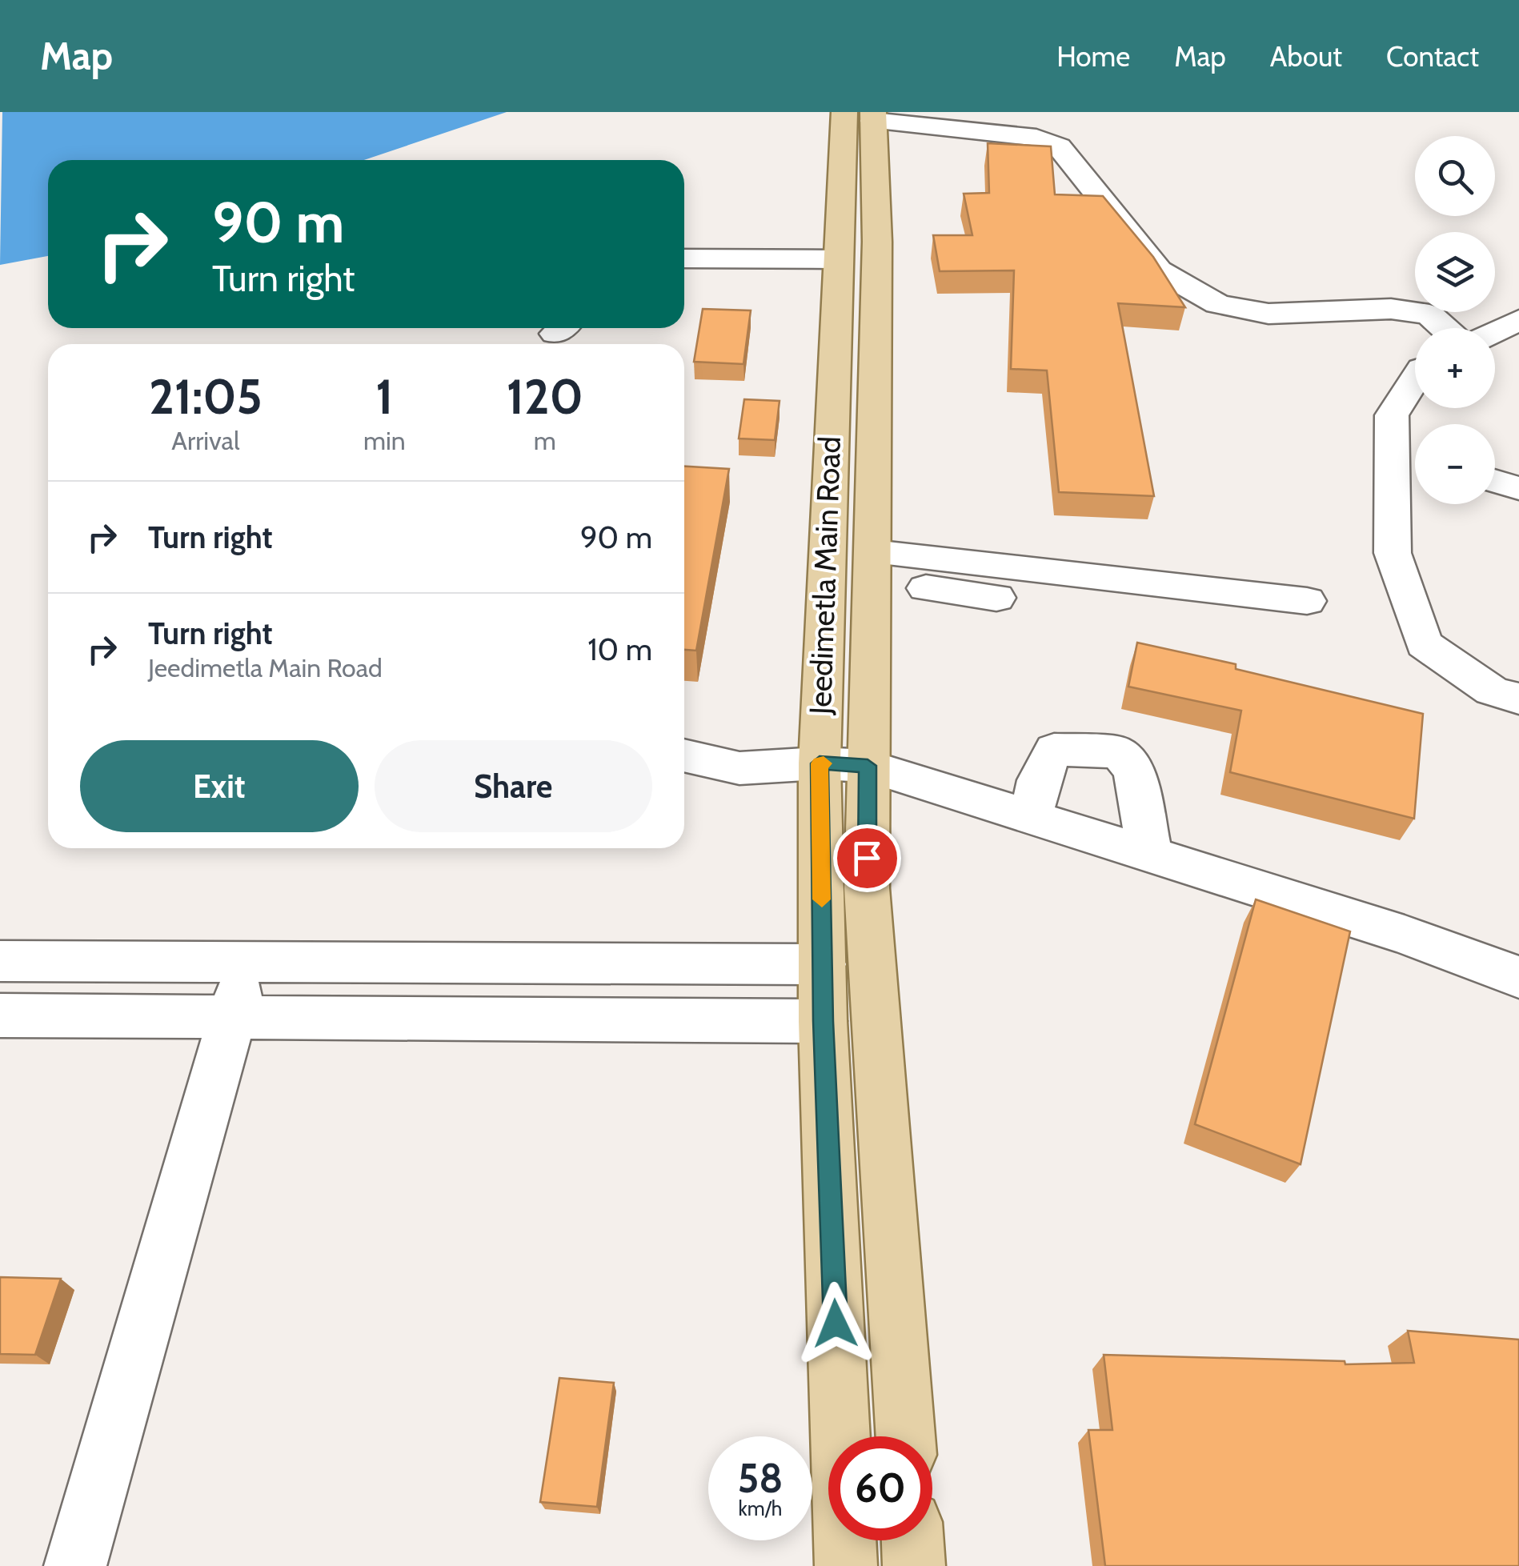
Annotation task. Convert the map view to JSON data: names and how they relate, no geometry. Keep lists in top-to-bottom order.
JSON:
{
  "streets": {
    "main road": ["Jeedimetla Main Road"]
  },
  "page": {
    "header": "Map",
    "nav": [
      "Home",
      "Map",
      "About",
      "Contact"
    ],
    "map_buttons": ["+", "−"],
    "turn": ["90 m", "Turn right"],
    "eta": [
      "21:05",
      "Arrival",
      "1",
      "min",
      "120",
      "m"
    ],
    "list": [
      {
        "name": "Turn right",
        "value": "90 m"
      },
      {
        "name": "Turn right",
        "note": "Jeedimetla Main Road",
        "value": "10 m"
      }
    ],
    "buttons": ["Exit", "Share"],
    "speed": "58 km/h",
    "limit": "60"
  }
}
